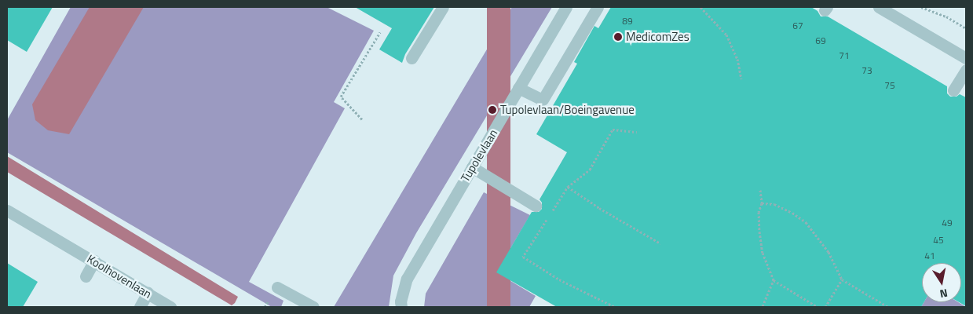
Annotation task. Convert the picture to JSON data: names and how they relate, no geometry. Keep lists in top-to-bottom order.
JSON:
{
  "streets": {
    "street": ["Tupolevlaan", "Koolhovenlaan"]
  },
  "places": ["MedicomZes", "Tupolevlaan/Boeingavenue"],
  "house_numbers": [
    "89",
    "67",
    "69",
    "71",
    "73",
    "75",
    "49",
    "45",
    "41"
  ],
  "north": "bottom"
}
